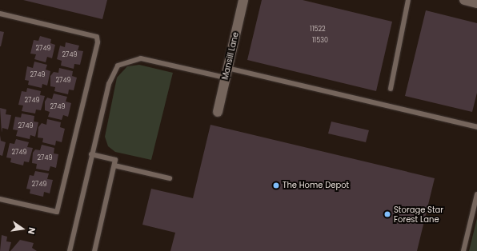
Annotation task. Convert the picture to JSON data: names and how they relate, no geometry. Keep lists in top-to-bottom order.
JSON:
{
  "streets": {
    "street": ["Mansill Lane"]
  },
  "places": ["The Home Depot", "Storage Star Forest Lane"],
  "house_numbers": [
    "11522",
    "11530",
    "2749",
    "2749",
    "2749",
    "2749",
    "2749",
    "2749",
    "2749",
    "2749",
    "2749",
    "2749"
  ],
  "north": "right"
}
